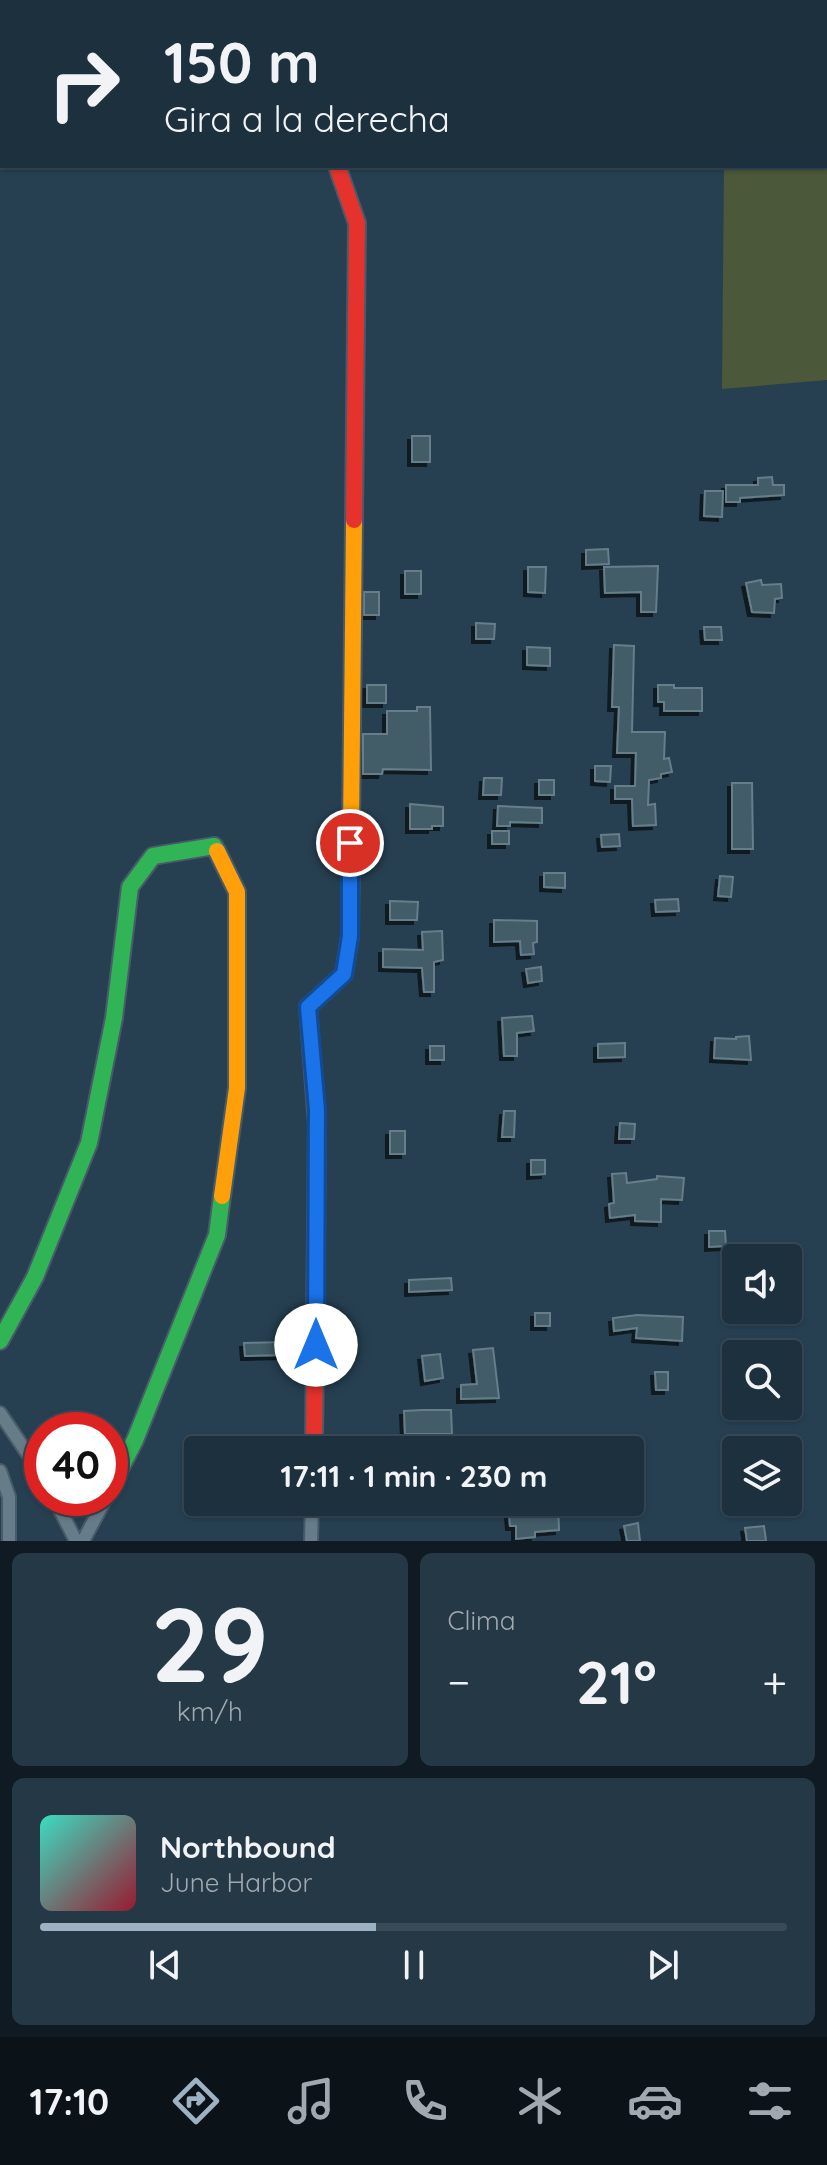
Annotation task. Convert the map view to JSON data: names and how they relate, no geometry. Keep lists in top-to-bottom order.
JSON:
{
  "page": {
    "turn": ["150 m", "Gira a la derecha"],
    "limit": "40",
    "trip": "17:11 · 1 min · 230 m",
    "tile": [
      ["29", "km/h"],
      "Clima"
    ],
    "heat": ["−", "21°", "+"],
    "song": ["Northbound", "June Harbor"],
    "tabs": "17:10"
  }
}
